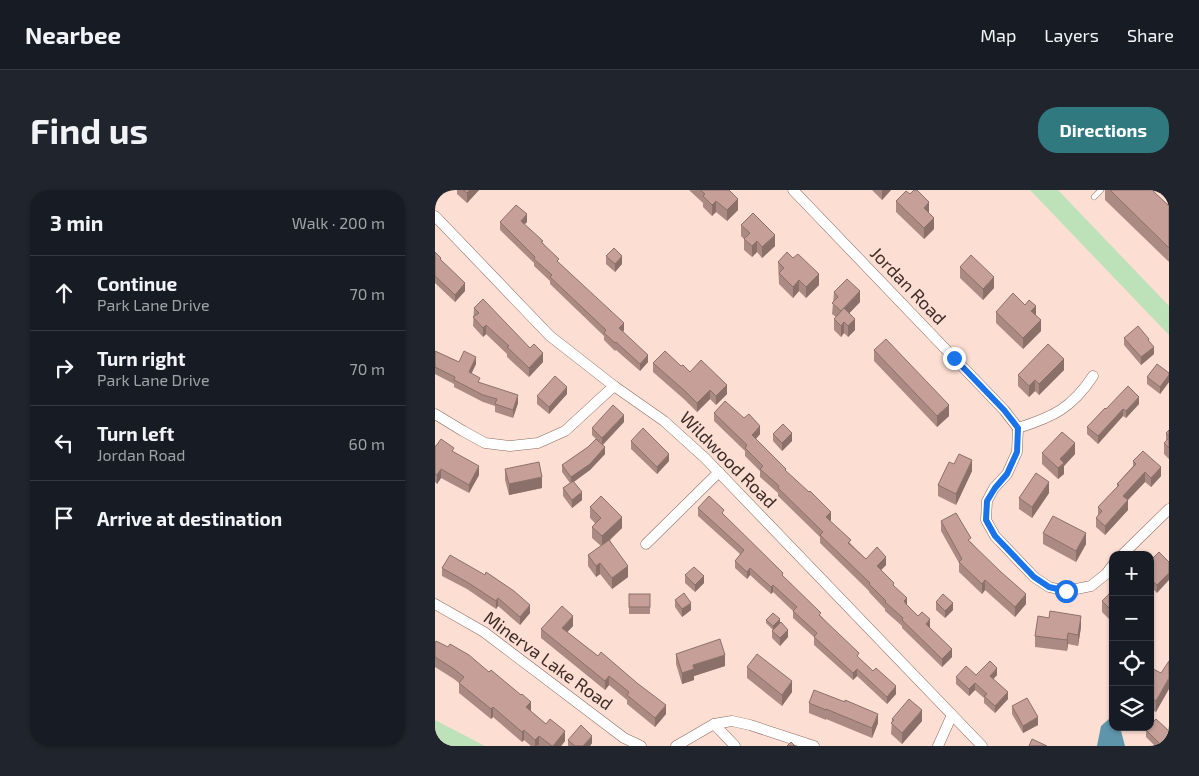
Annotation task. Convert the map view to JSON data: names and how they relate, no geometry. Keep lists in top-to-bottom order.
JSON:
{
  "streets": {
    "street": ["Jordan Road", "Wildwood Road", "Minerva Lake Road"]
  },
  "page": {
    "header": "Nearbee",
    "nav": ["Map", "Layers", "Share"],
    "buttons": "Directions",
    "title": "Find us",
    "heading": ["3 min", "Walk · 200 m"],
    "list": [
      ["Continue", "Park Lane Drive", "70 m"],
      ["Turn right", "Park Lane Drive", "70 m"],
      ["Turn left", "Jordan Road", "60 m"],
      "Arrive at destination"
    ],
    "map_buttons": ["+", "−"]
  }
}
